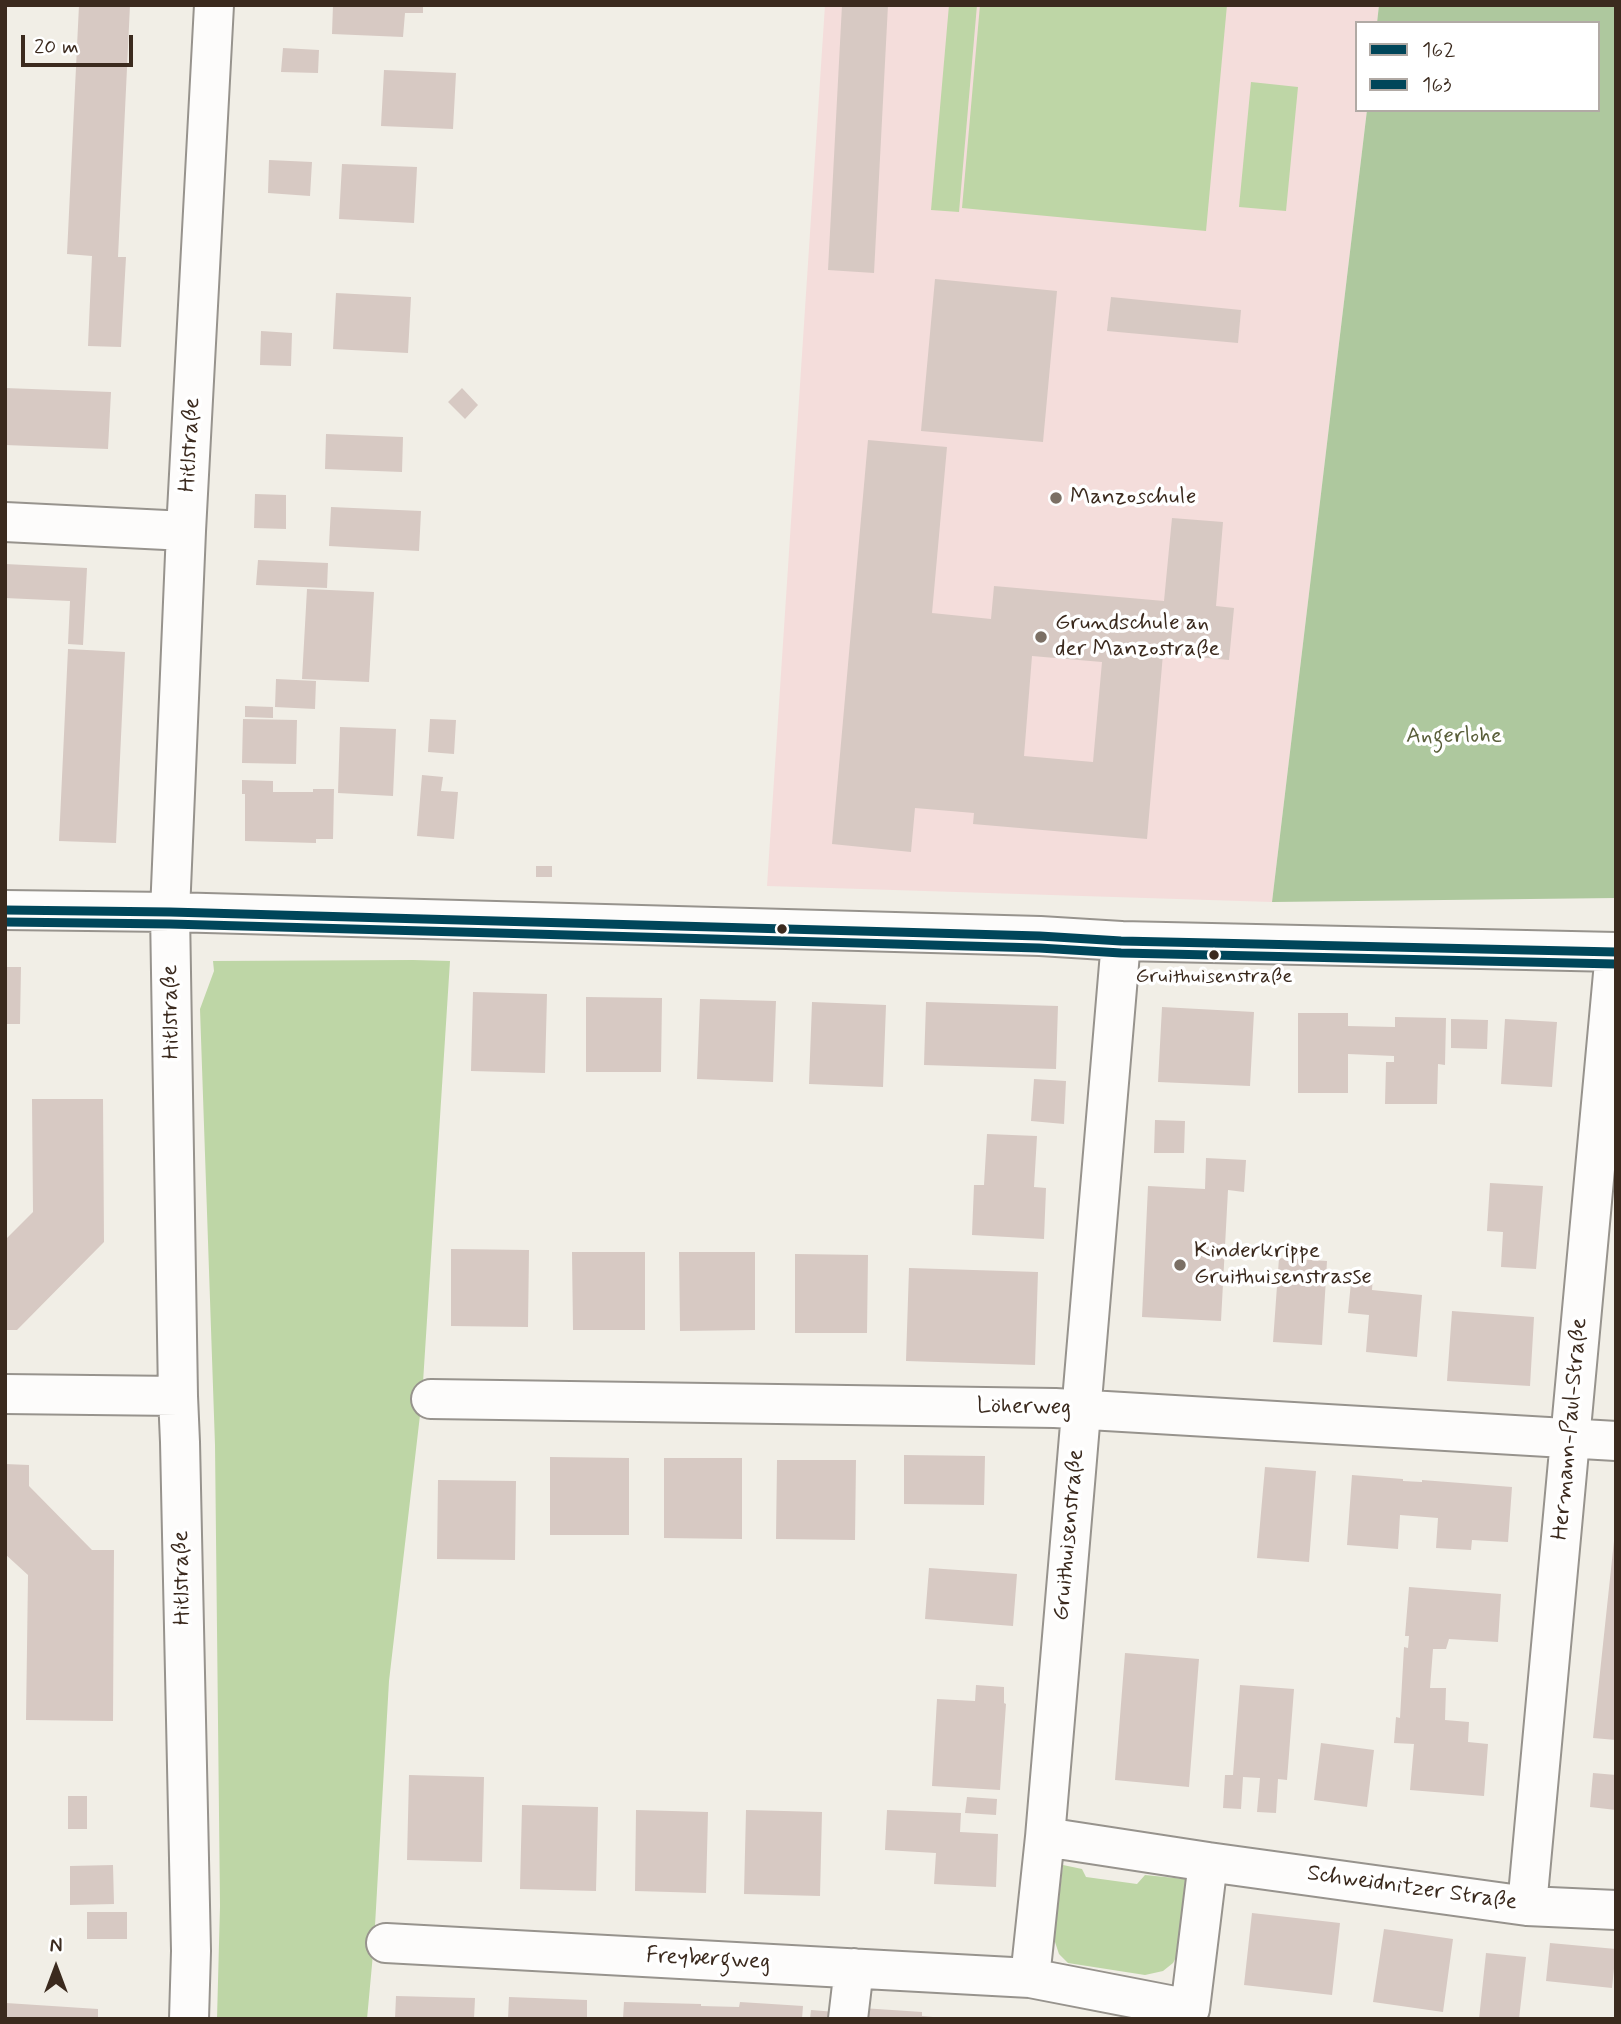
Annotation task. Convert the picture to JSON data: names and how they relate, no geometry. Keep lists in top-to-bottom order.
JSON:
{
  "streets": {
    "street": [
      "Hitlstraße",
      "Löherweg",
      "Hermann-Paul-Straße",
      "Gruithuisenstraße",
      "Schweidnitzer Straße",
      "Freybergweg"
    ]
  },
  "crossings": [
    ["Löherweg", "Hermann-Paul-Straße"],
    ["Löherweg", "Gruithuisenstraße"],
    ["Hermann-Paul-Straße", "Schweidnitzer Straße"],
    ["Gruithuisenstraße", "Schweidnitzer Straße"],
    ["Gruithuisenstraße", "Freybergweg"]
  ],
  "parks": ["Angerlohe"],
  "places": [
    "Manzoschule",
    "Grundschule an der Manzostraße",
    "Gruithuisenstraße",
    "Kinderkrippe Gruithuisenstrasse"
  ],
  "lines": ["transit line 162", "transit line 163"],
  "legend": ["162", "163"],
  "scale_bar": "20 m",
  "north": "top"
}
